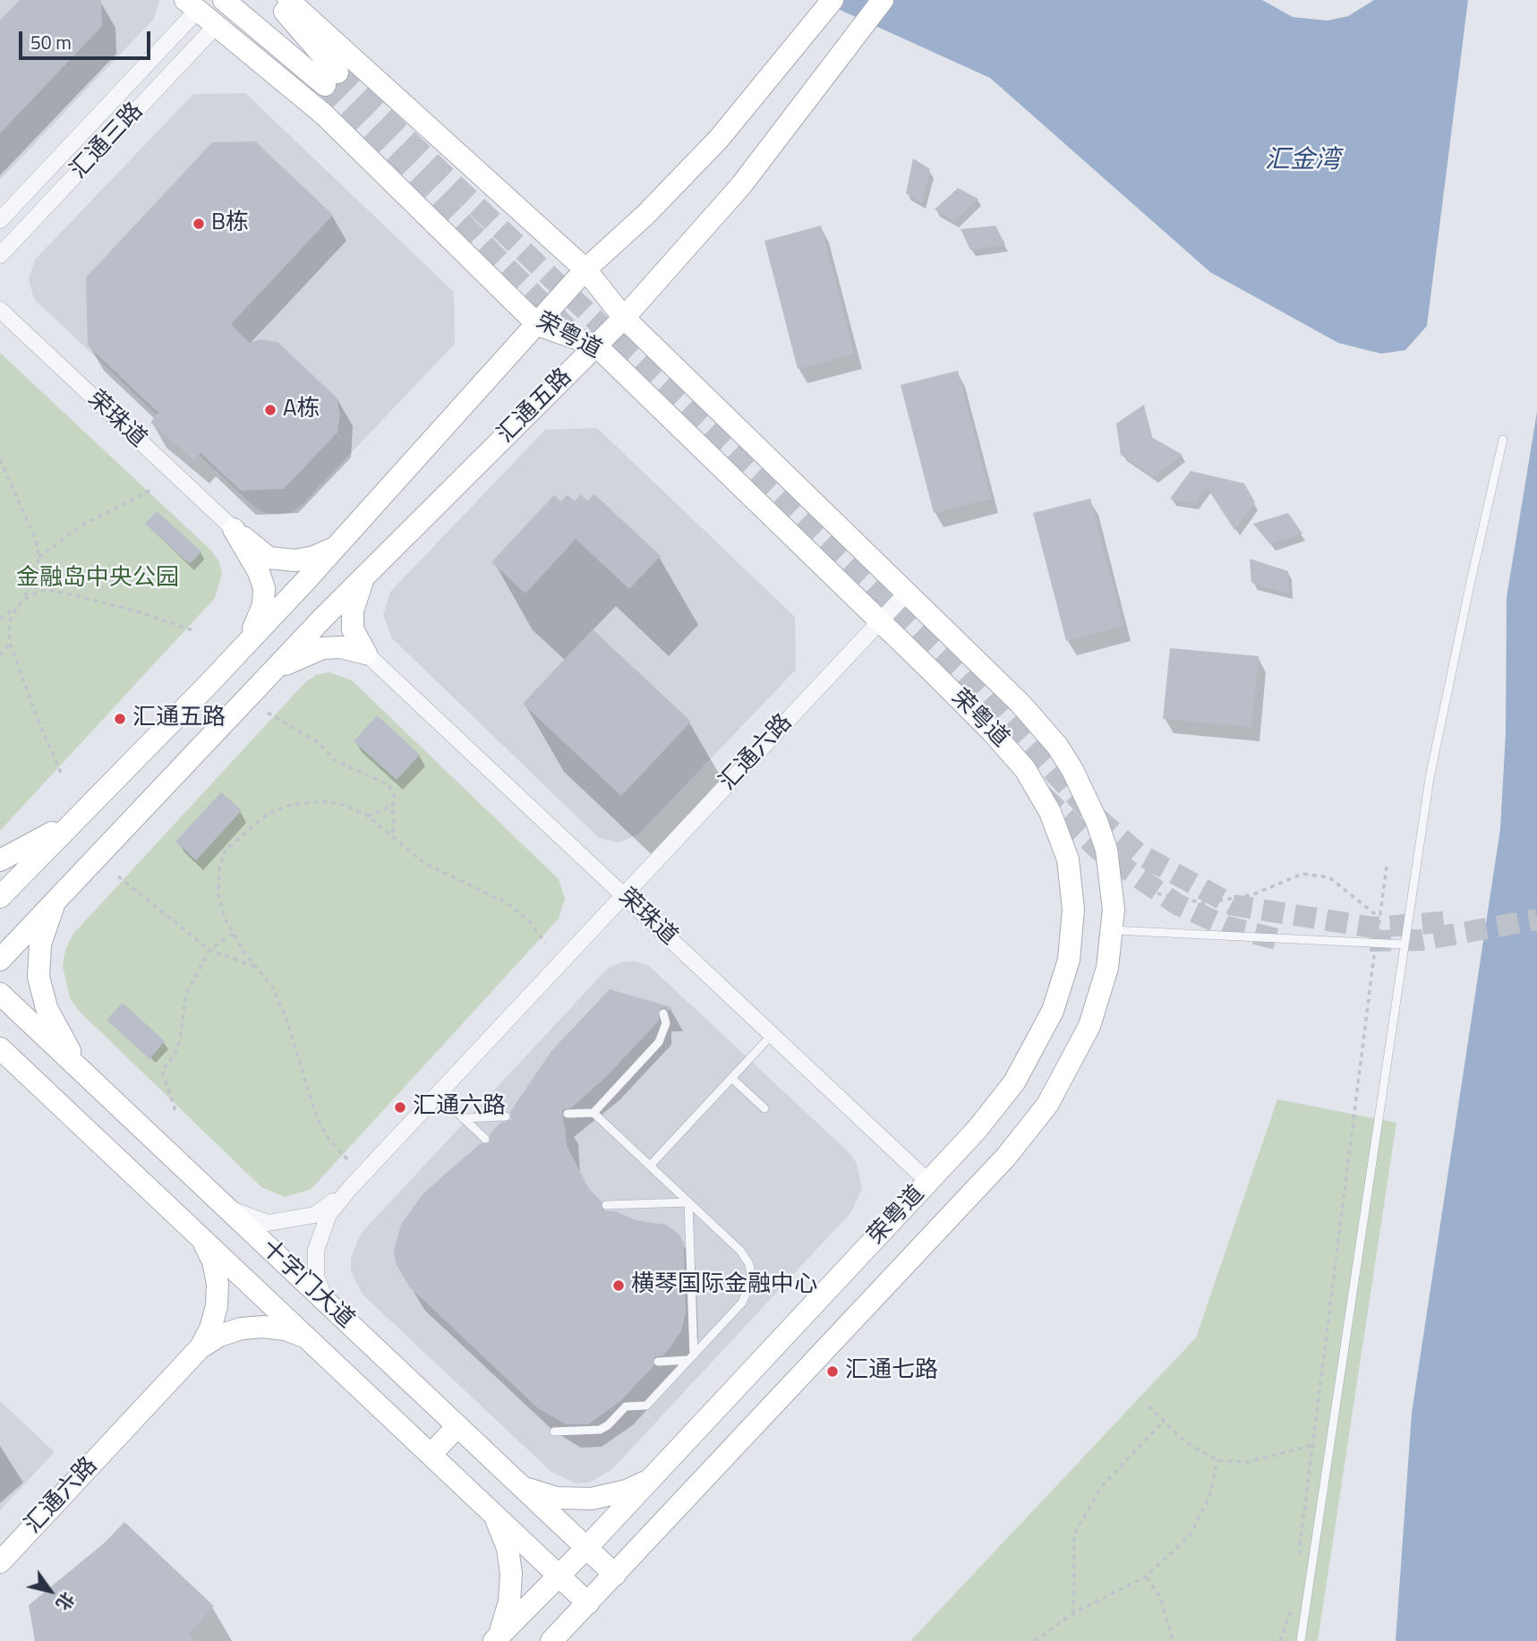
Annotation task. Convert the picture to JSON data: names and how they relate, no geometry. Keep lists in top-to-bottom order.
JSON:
{
  "streets": {
    "street": [
      "汇通三路",
      "荣粤道",
      "汇通五路",
      "荣珠道",
      "汇通六路",
      "十字门大道"
    ]
  },
  "crossings": [
    ["汇通三路", "荣粤道"],
    ["荣粤道", "汇通五路"],
    ["荣粤道", "荣珠道"],
    ["荣粤道", "汇通六路"],
    ["荣粤道", "十字门大道"],
    ["荣珠道", "汇通六路"],
    ["汇通六路", "十字门大道"]
  ],
  "water": ["汇金湾"],
  "parks": ["金融岛中央公园"],
  "places": [
    "B栋",
    "A栋",
    "汇通五路",
    "汇通六路",
    "横琴国际金融中心",
    "汇通七路"
  ],
  "scale_bar": "50 m",
  "north": "bottom right"
}
